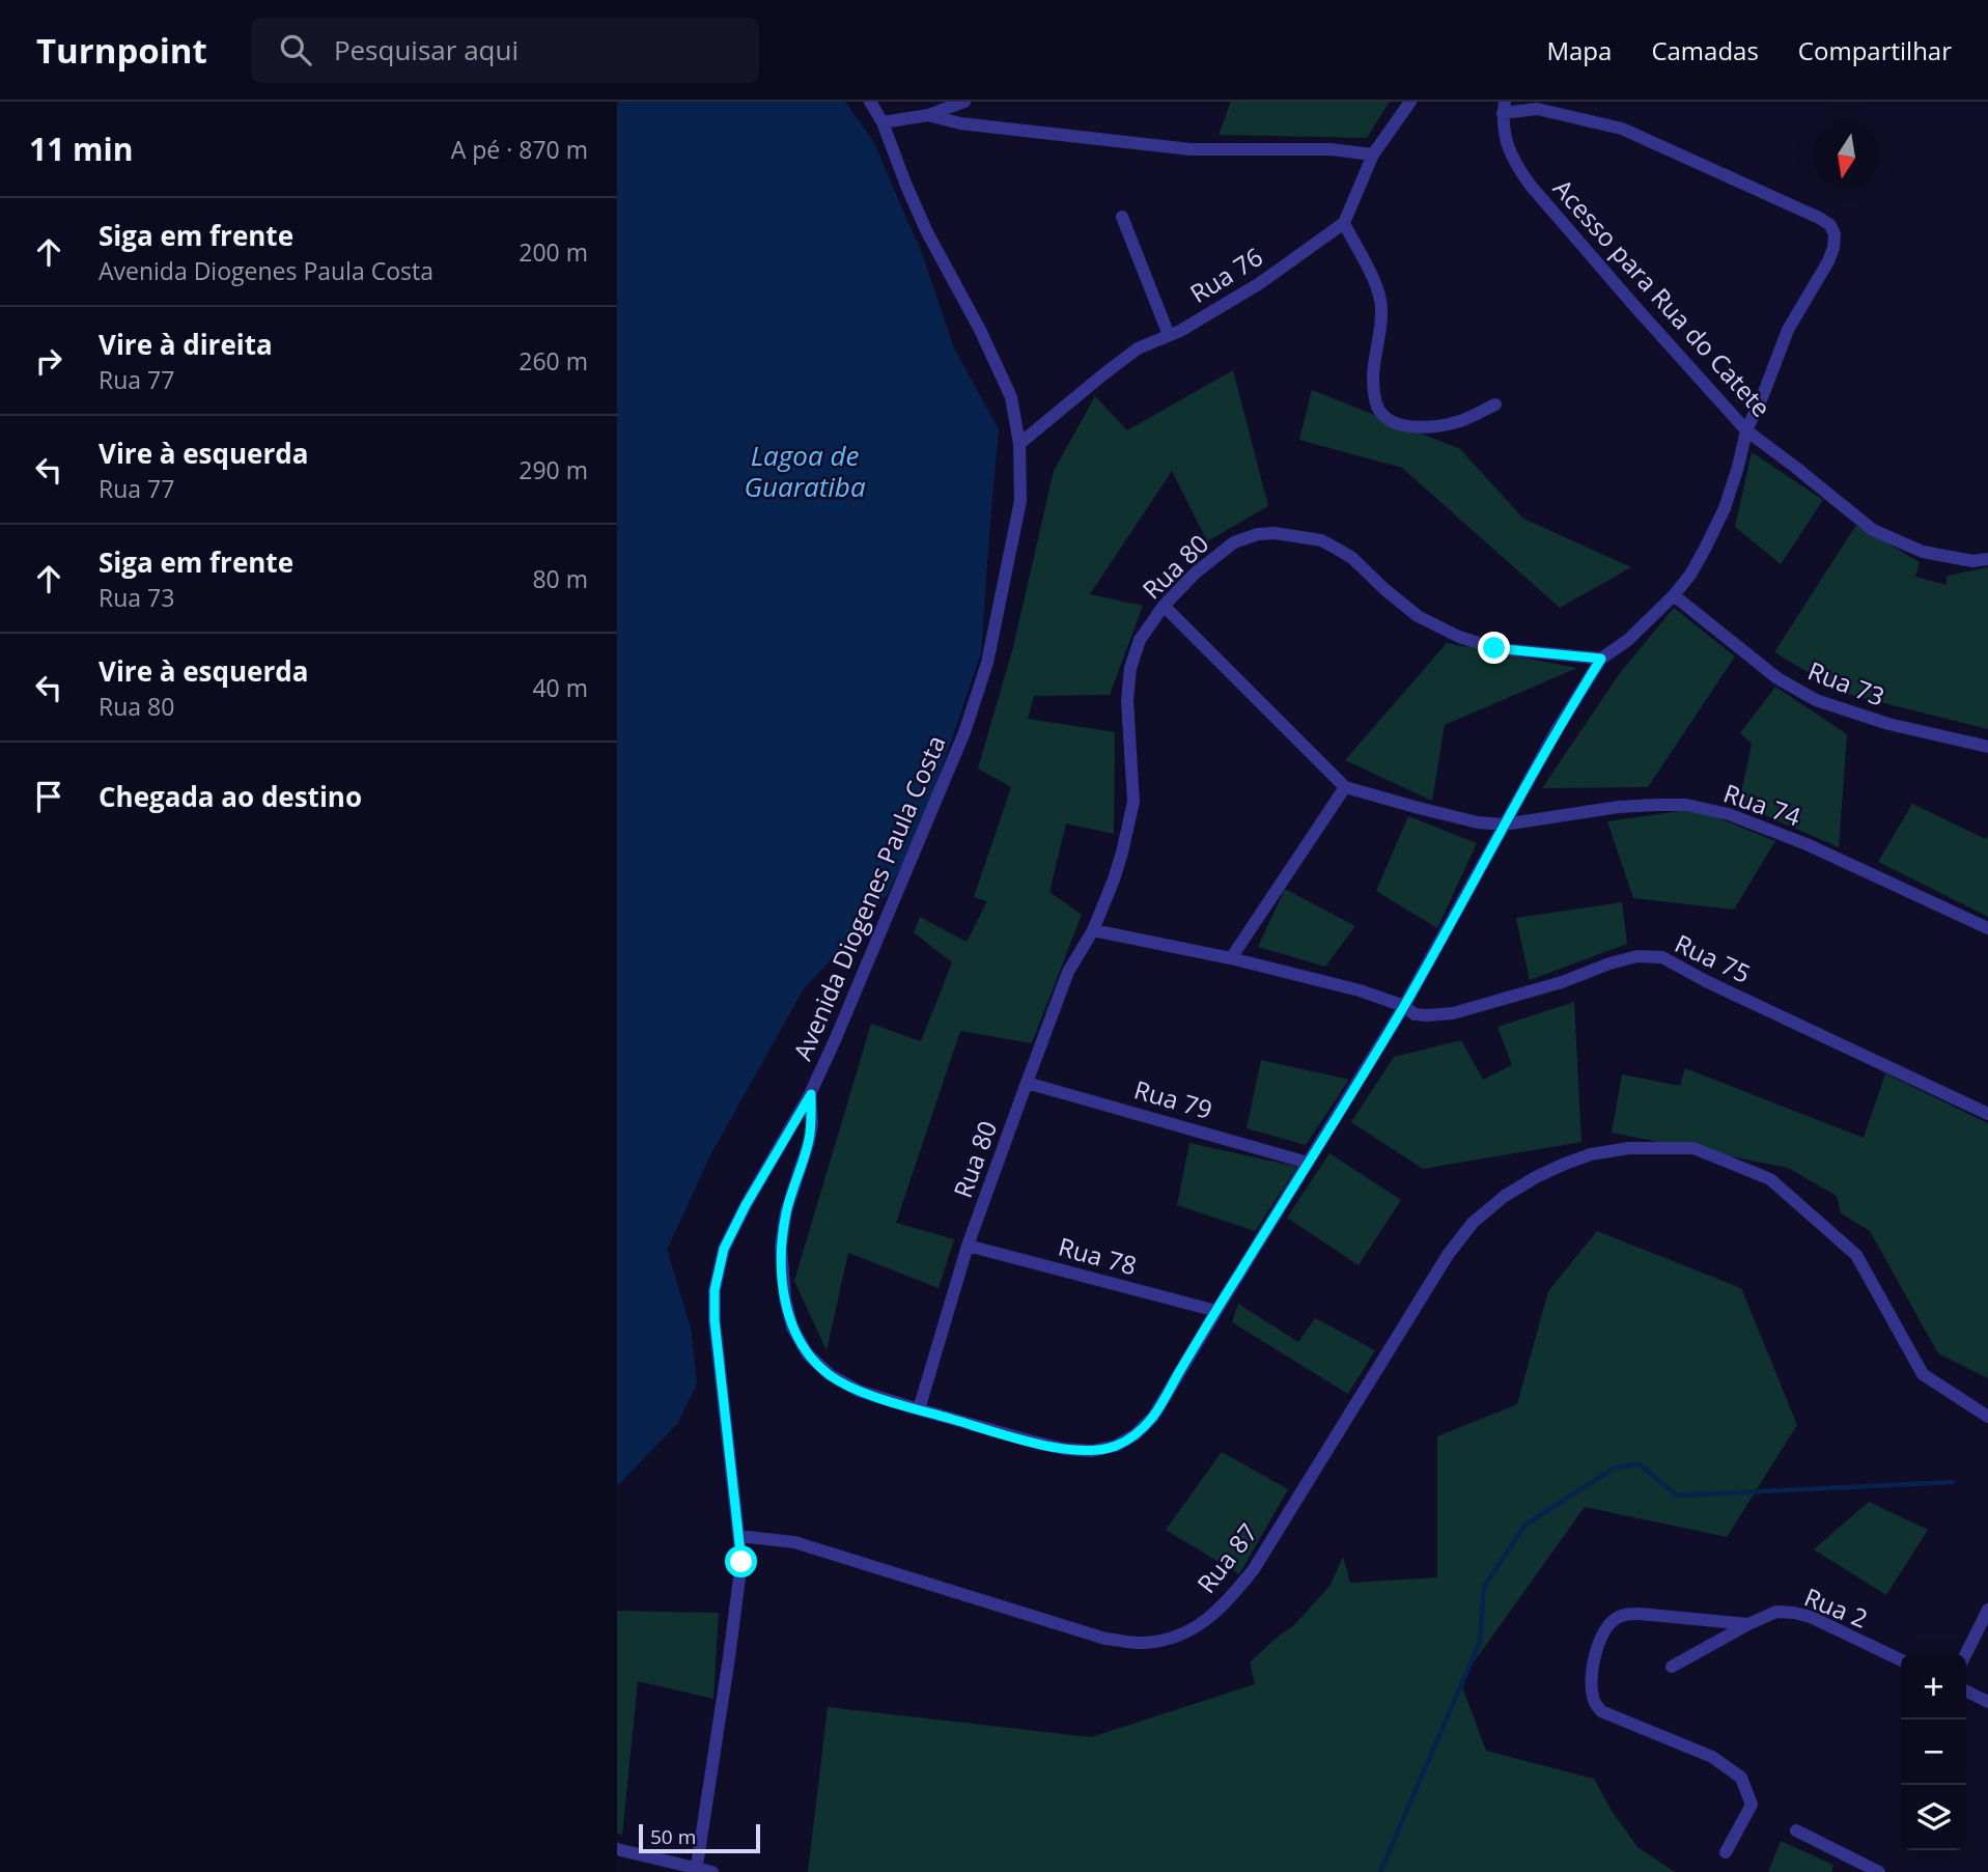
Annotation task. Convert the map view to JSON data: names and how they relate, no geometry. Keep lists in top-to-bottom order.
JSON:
{
  "streets": {
    "street": [
      "Rua 76",
      "Acesso para Rua do Catete",
      "Rua 80",
      "Rua 73",
      "Rua 74",
      "Avenida Diogenes Paula Costa",
      "Rua 75",
      "Rua 79",
      "Rua 78",
      "Rua 87",
      "Rua 2"
    ]
  },
  "crossings": [
    ["Rua 76", "Avenida Diogenes Paula Costa"],
    ["Rua 80", "Rua 79"],
    ["Rua 80", "Rua 78"],
    ["Avenida Diogenes Paula Costa", "Rua 87"]
  ],
  "water": ["Lagoa de Guaratiba"],
  "scale_bar": "50 m",
  "north": "bottom",
  "page": {
    "header": "Turnpoint",
    "search": "Pesquisar aqui",
    "nav": ["Mapa", "Camadas", "Compartilhar"],
    "heading": ["11 min", "A pé · 870 m"],
    "list": [
      ["Siga em frente", "Avenida Diogenes Paula Costa", "200 m"],
      ["Vire à direita", "Rua 77", "260 m"],
      ["Vire à esquerda", "Rua 77", "290 m"],
      ["Siga em frente", "Rua 73", "80 m"],
      ["Vire à esquerda", "Rua 80", "40 m"],
      "Chegada ao destino"
    ],
    "map_buttons": ["+", "−"],
    "scale": "50 m"
  }
}
